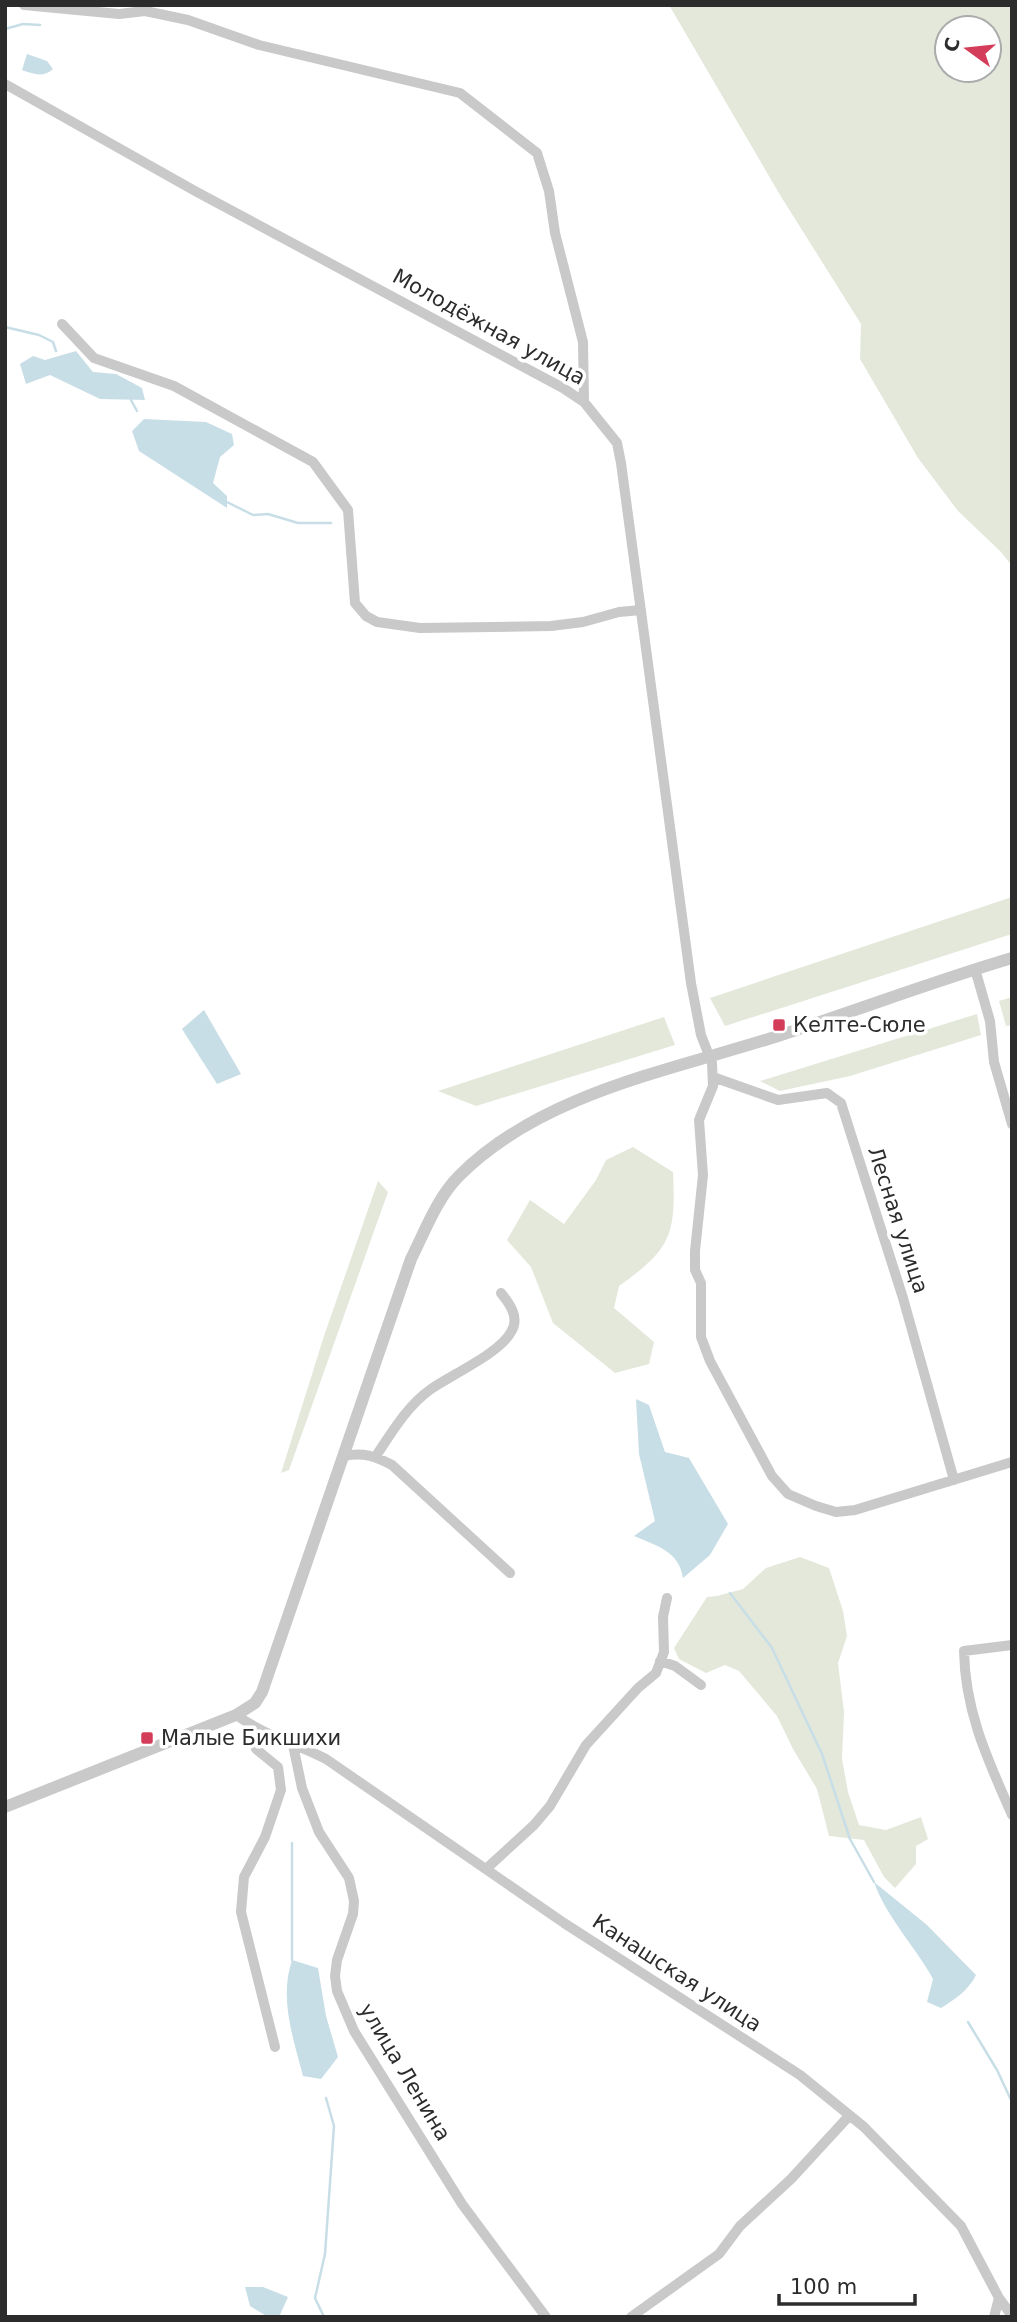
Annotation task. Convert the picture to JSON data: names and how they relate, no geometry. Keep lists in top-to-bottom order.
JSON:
{
  "streets": {
    "street": [
      "Молодёжная улица",
      "Лесная улица",
      "Канашская улица",
      "улица Ленина"
    ]
  },
  "crossings": [
    ["Канашская улица", "улица Ленина"]
  ],
  "places": {
    "transit": ["Келте-Сюле", "Малые Бикшихи"]
  },
  "scale_bar": "100 m",
  "north": "left"
}
